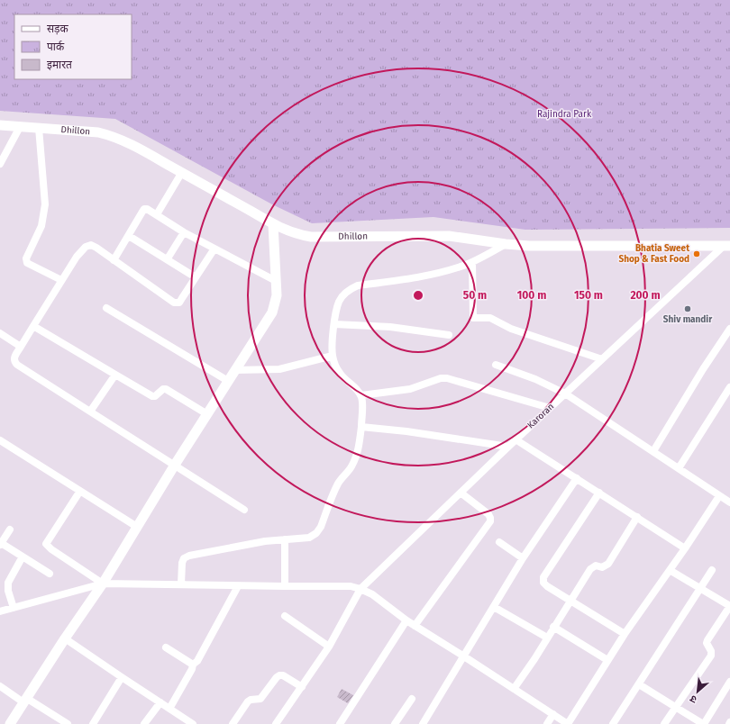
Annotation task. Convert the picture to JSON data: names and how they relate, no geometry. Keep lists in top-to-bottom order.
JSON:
{
  "streets": {
    "street": ["Dhillon", "Karoran"]
  },
  "crossings": [
    ["Dhillon", "Karoran"]
  ],
  "parks": ["Rajindra Park"],
  "places": ["Bhatia Sweet Shop & Fast Food", "Shiv mandir"],
  "legend": ["सड़क", "पार्क", "इमारत"],
  "north": "bottom left",
  "rings": [
    "50 m",
    "100 m",
    "150 m",
    "200 m"
  ]
}
